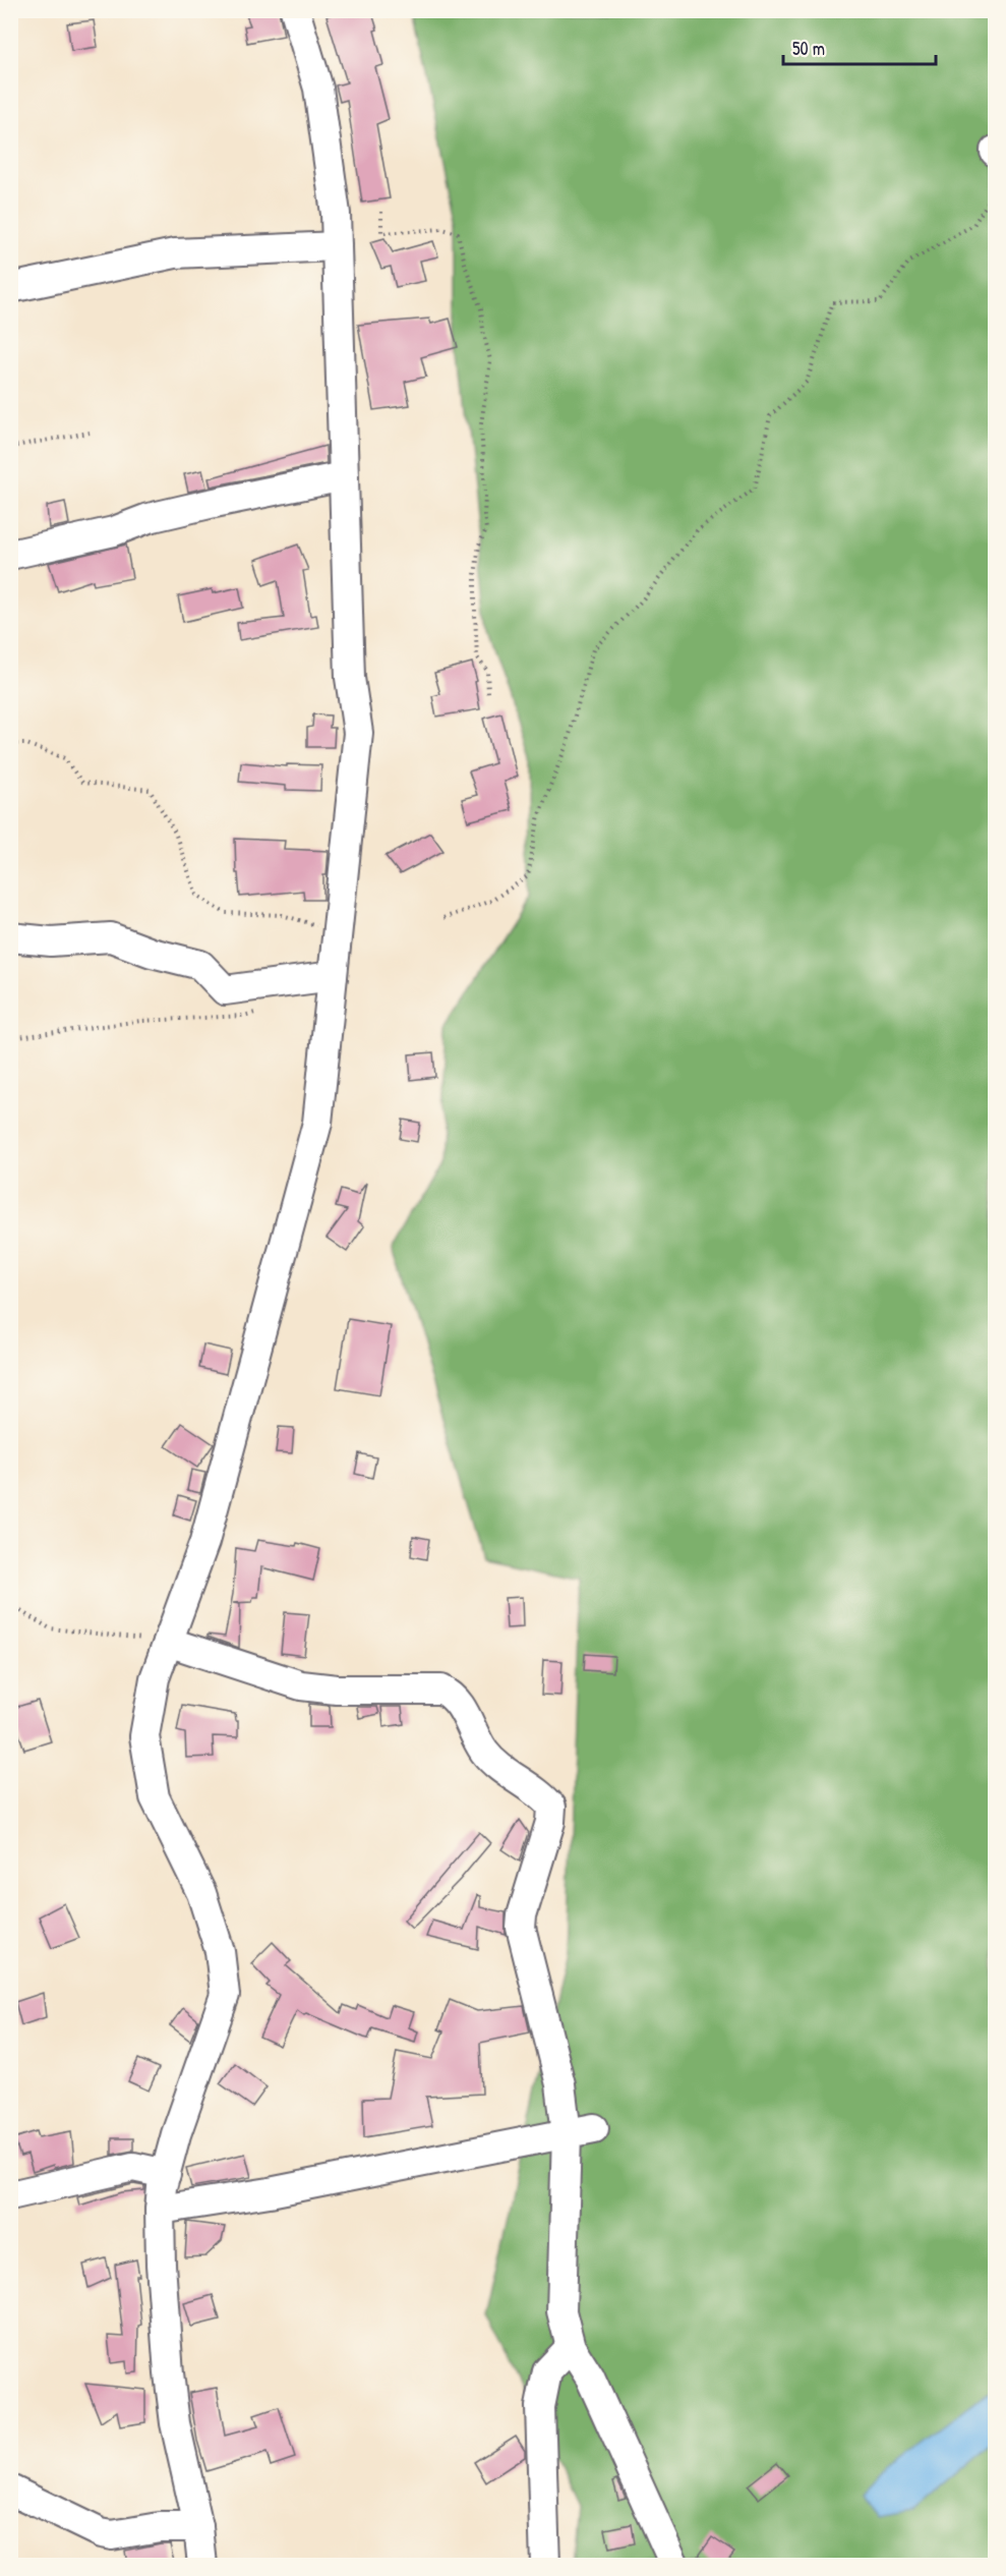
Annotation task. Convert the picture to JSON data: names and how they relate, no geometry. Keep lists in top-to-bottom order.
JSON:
{
  "scale_bar": "50 m"
}
